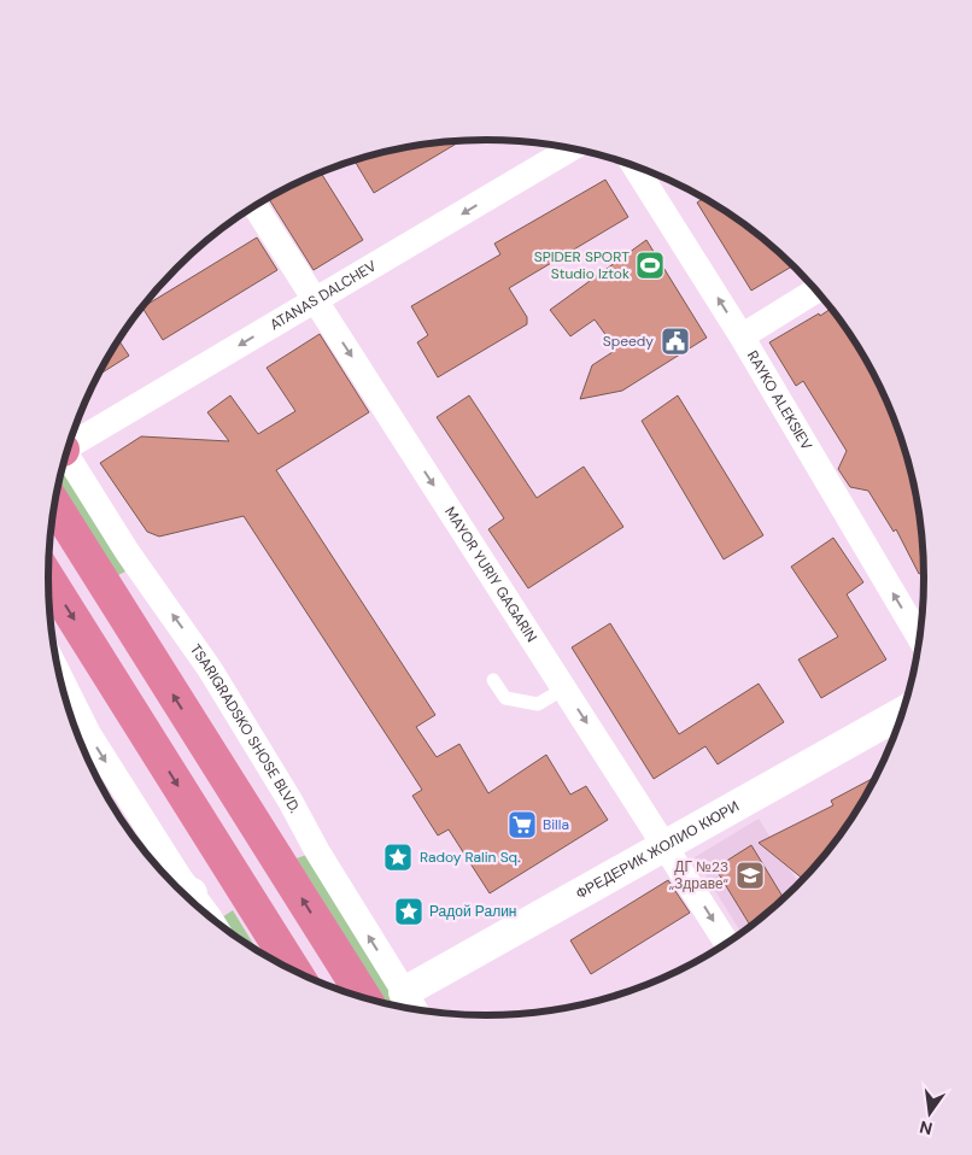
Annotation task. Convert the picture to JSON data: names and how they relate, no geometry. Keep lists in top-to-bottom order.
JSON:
{
  "streets": {
    "street": [
      "ATANAS DALCHEV",
      "RAYKO ALEKSIEV",
      "MAYOR YURIY GAGARIN",
      "TSARIGRADSKO SHOSE BLVD.",
      "ФРЕДЕРИК ЖОЛИО КЮРИ"
    ]
  },
  "crossings": [
    ["ATANAS DALCHEV", "MAYOR YURIY GAGARIN"],
    ["MAYOR YURIY GAGARIN", "ФРЕДЕРИК ЖОЛИО КЮРИ"],
    ["TSARIGRADSKO SHOSE BLVD.", "ФРЕДЕРИК ЖОЛИО КЮРИ"]
  ],
  "one_way": ["ATANAS DALCHEV", "RAYKO ALEKSIEV", "MAYOR YURIY GAGARIN"],
  "places": {
    "sports": ["SPIDER SPORT Studio Iztok"],
    "public building": ["Speedy"],
    "supermarket": ["Billa"],
    "place": ["Radoy Ralin Sq.", "Радой Ралин"],
    "school or university": ["ДГ №23 „Здраве“"]
  },
  "north": "bottom"
}
